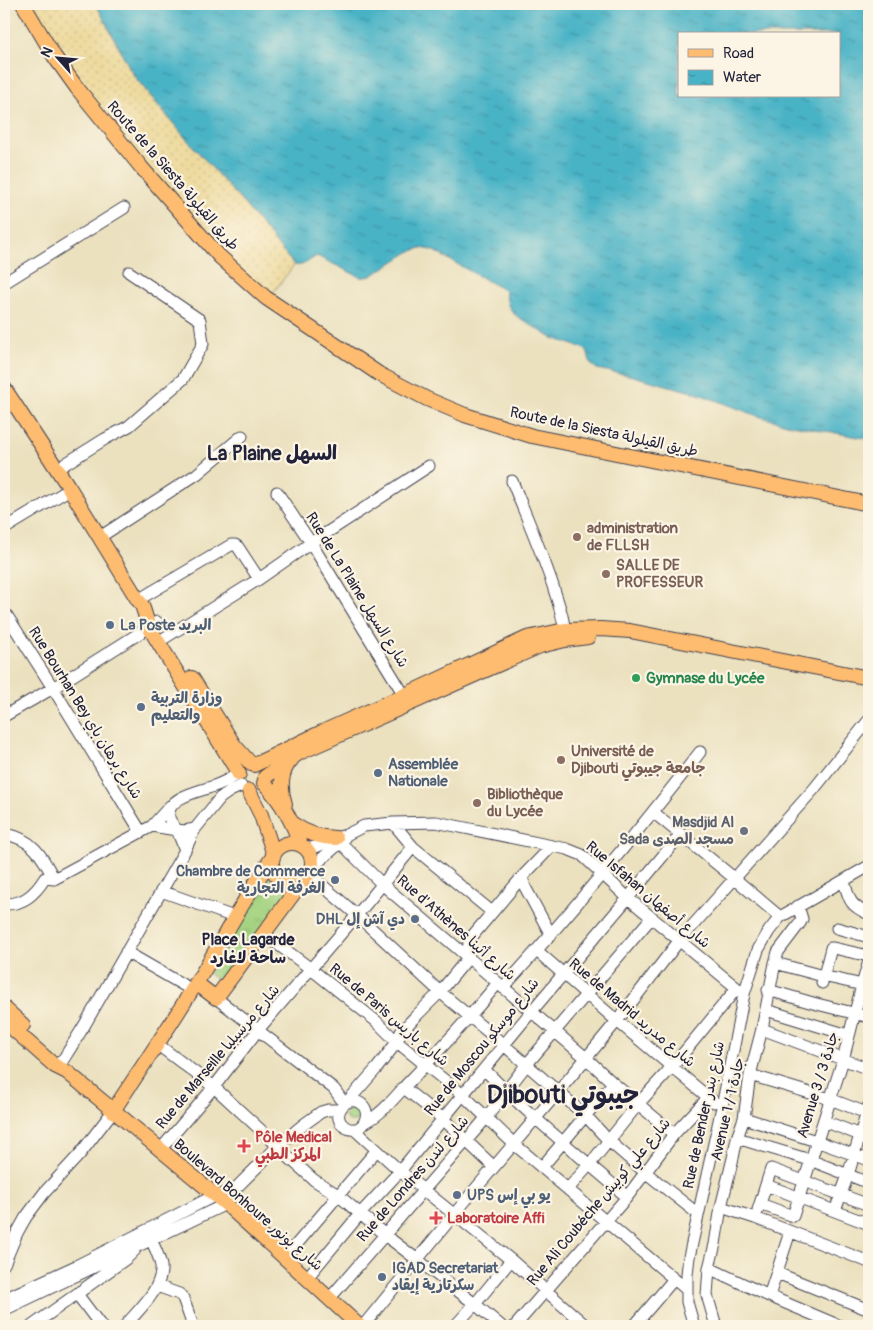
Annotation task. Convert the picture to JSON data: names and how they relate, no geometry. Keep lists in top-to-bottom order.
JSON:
{
  "streets": {
    "main road": ["Route de la Siesta طريق القيلولة", "Boulevard Bonhoure شارع بونور"],
    "street": [
      "Rue de La Plaine شارع السهل",
      "Rue Bourhan Bey شارع برهان باي",
      "Rue Isfahan شارع أصفهان",
      "Rue d'Athènes شارع أثينا",
      "Rue de Madrid شارع مدريد",
      "Rue de Paris شارع باريس",
      "Rue de Moscou شارع موسكو",
      "Rue de Marseille شارع مرسيليا",
      "Avenue 3 / جادة 3",
      "Avenue 1 / جادة 1",
      "Rue de Bender شارع بندر",
      "Rue de Londres شارع لندن",
      "Rue Ali Coubéche شارع علي كوبيش"
    ]
  },
  "crossings": [
    ["Rue Isfahan شارع أصفهان", "Rue d'Athènes شارع أثينا"],
    ["Rue Isfahan شارع أصفهان", "Rue de Moscou شارع موسكو"],
    ["Rue Isfahan شارع أصفهان", "Rue de Bender شارع بندر"],
    ["Rue Isfahan شارع أصفهان", "Rue de Londres شارع لندن"],
    ["Rue d'Athènes شارع أثينا", "Rue de Moscou شارع موسكو"],
    ["Rue d'Athènes شارع أثينا", "Rue de Marseille شارع مرسيليا"],
    ["Rue d'Athènes شارع أثينا", "Rue de Londres شارع لندن"],
    ["Rue d'Athènes شارع أثينا", "Rue Ali Coubéche شارع علي كوبيش"],
    ["Rue de Madrid شارع مدريد", "Rue de Moscou شارع موسكو"],
    ["Rue de Madrid شارع مدريد", "Rue de Bender شارع بندر"],
    ["Rue de Madrid شارع مدريد", "Rue de Londres شارع لندن"],
    ["Rue de Madrid شارع مدريد", "Rue Ali Coubéche شارع علي كوبيش"],
    ["Rue de Paris شارع باريس", "Rue de Moscou شارع موسكو"],
    ["Rue de Paris شارع باريس", "Rue de Marseille شارع مرسيليا"],
    ["Rue de Paris شارع باريس", "Rue de Bender شارع بندر"],
    ["Rue de Paris شارع باريس", "Rue de Londres شارع لندن"],
    ["Rue de Paris شارع باريس", "Rue Ali Coubéche شارع علي كوبيش"],
    ["Rue de Moscou شارع موسكو", "Boulevard Bonhoure شارع بونور"],
    ["Rue de Marseille شارع مرسيليا", "Boulevard Bonhoure شارع بونور"],
    ["Rue de Londres شارع لندن", "Boulevard Bonhoure شارع بونور"]
  ],
  "districts": ["La Plaine السهل", "Place Lagarde ساحة لاغارد", "Djibouti جيبوتي"],
  "places": {
    "other": [
      "administration de FLLSH",
      "SALLE DE PROFESSEUR",
      "La Poste البريد",
      "Gymnase du Lycée",
      "وزارة التربية والتعليم",
      "Université de Djibouti جامعة جيبوتي",
      "Assemblée Nationale",
      "Bibliothèque du Lycée",
      "Masdjid Al Sada مسجد الصدى",
      "Chambre de Commerce الغرفة التجارية",
      "DHL دي آش إل",
      "UPS يو بي إس",
      "IGAD Secretariat سكرتارية إيقاد"
    ],
    "health": ["Pôle Medical المركز الطبي", "Laboratoire Affi"]
  },
  "legend": ["Road", "Water"],
  "north": "top left"
}
